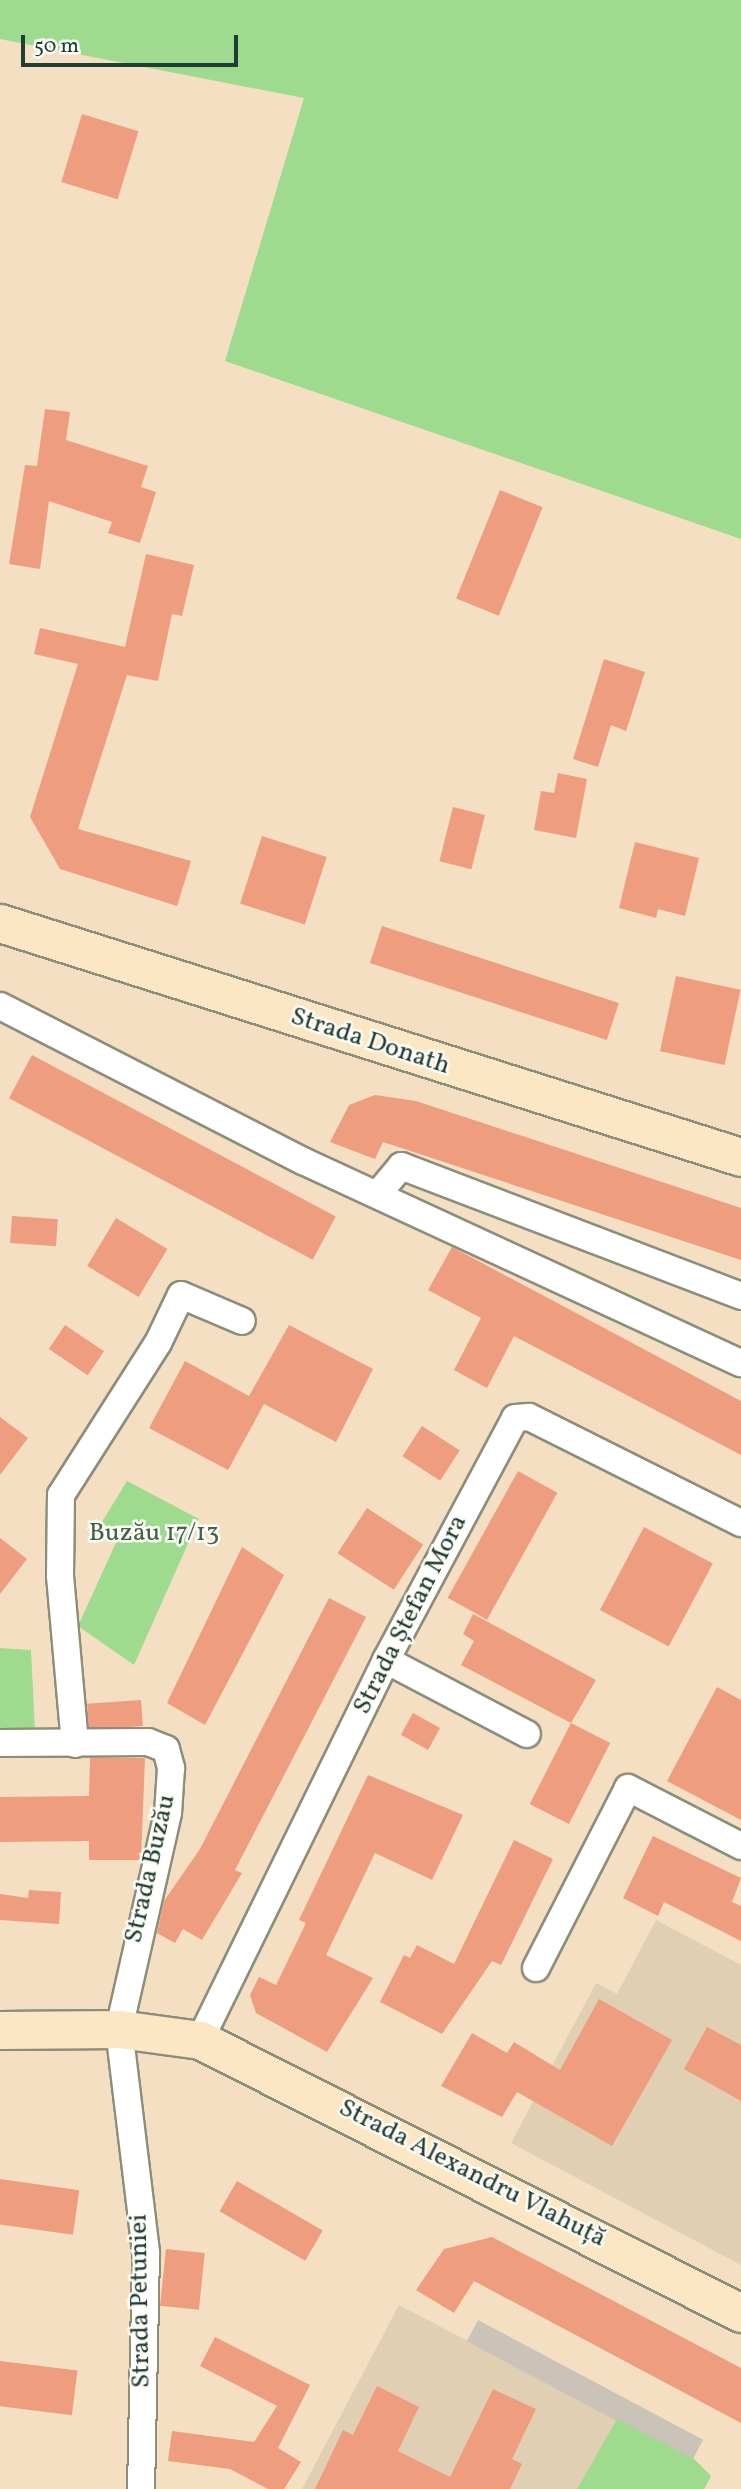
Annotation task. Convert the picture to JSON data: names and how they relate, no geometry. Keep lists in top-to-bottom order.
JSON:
{
  "streets": {
    "main road": ["Strada Donath", "Strada Alexandru Vlahuță"],
    "street": ["Strada Ștefan Mora", "Strada Buzău", "Strada Petuniei"]
  },
  "crossings": [
    ["Strada Ștefan Mora", "Strada Alexandru Vlahuță"],
    ["Strada Buzău", "Strada Alexandru Vlahuță"],
    ["Strada Buzău", "Strada Petuniei"],
    ["Strada Alexandru Vlahuță", "Strada Petuniei"]
  ],
  "parks": ["Buzău 17/13"],
  "scale_bar": "50 m"
}
